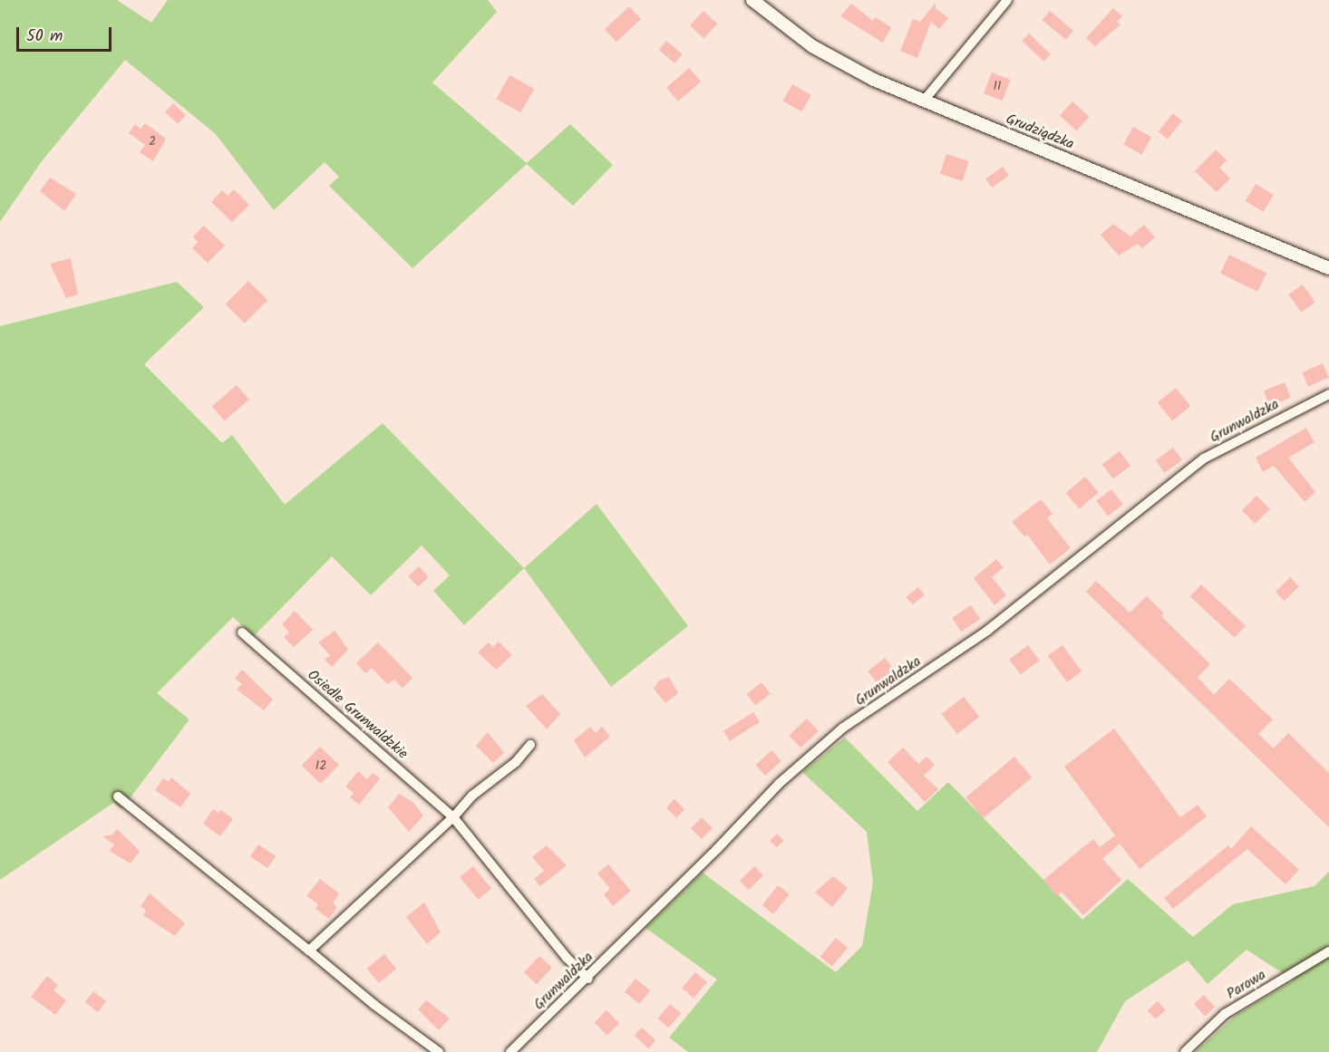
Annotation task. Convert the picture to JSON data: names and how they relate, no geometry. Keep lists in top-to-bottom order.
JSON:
{
  "streets": {
    "street": [
      "Grudziądzka",
      "Grunwaldzka",
      "Osiedle Grunwaldzkie",
      "Parowa"
    ]
  },
  "crossings": [
    ["Grunwaldzka", "Osiedle Grunwaldzkie"]
  ],
  "house_numbers": ["11", "2", "12"],
  "scale_bar": "50 m"
}
